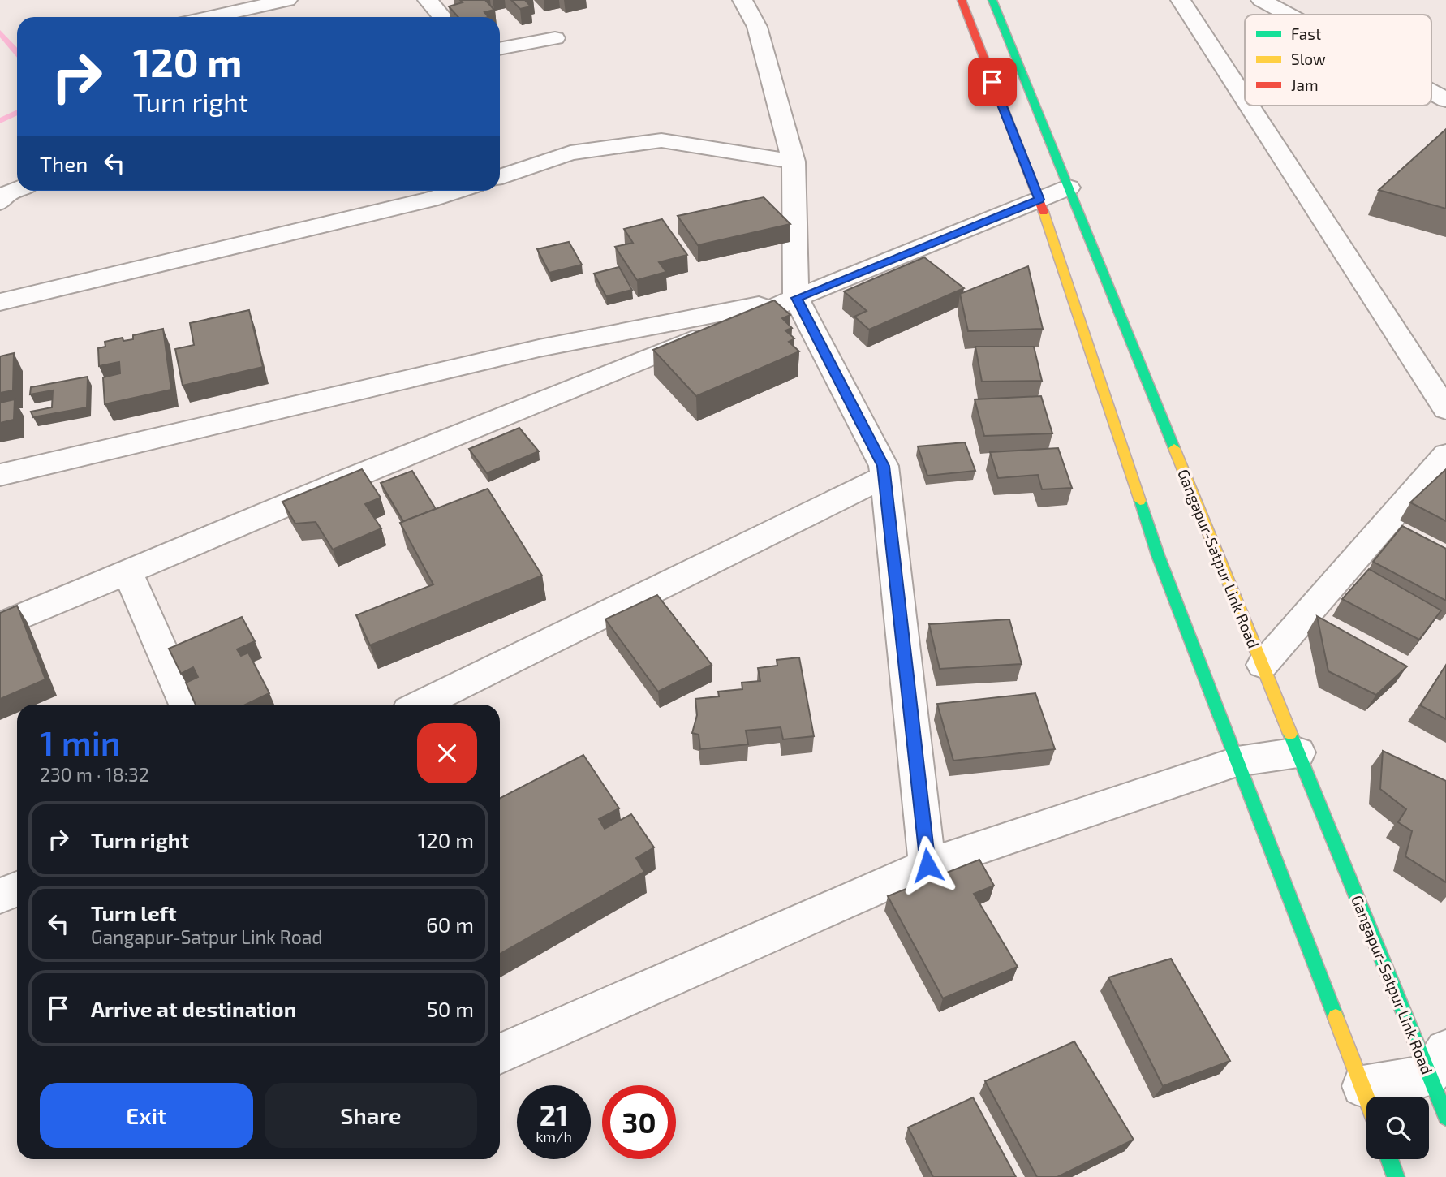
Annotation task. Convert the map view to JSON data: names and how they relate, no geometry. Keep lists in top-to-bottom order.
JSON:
{
  "streets": {
    "main road": ["Gangapur-Satpur Link Road"]
  },
  "legend": ["Fast", "Slow", "Jam"],
  "page": {
    "turn": ["120 m", "Turn right"],
    "then": "Then",
    "heading": ["1 min", "230 m · 18:32"],
    "list": [
      {
        "name": "Turn right",
        "value": "120 m"
      },
      {
        "name": "Turn left",
        "note": "Gangapur-Satpur Link Road",
        "value": "60 m"
      },
      {
        "name": "Arrive at destination",
        "value": "50 m"
      }
    ],
    "buttons": ["Exit", "Share"],
    "speed": "21 km/h",
    "limit": "30"
  }
}
